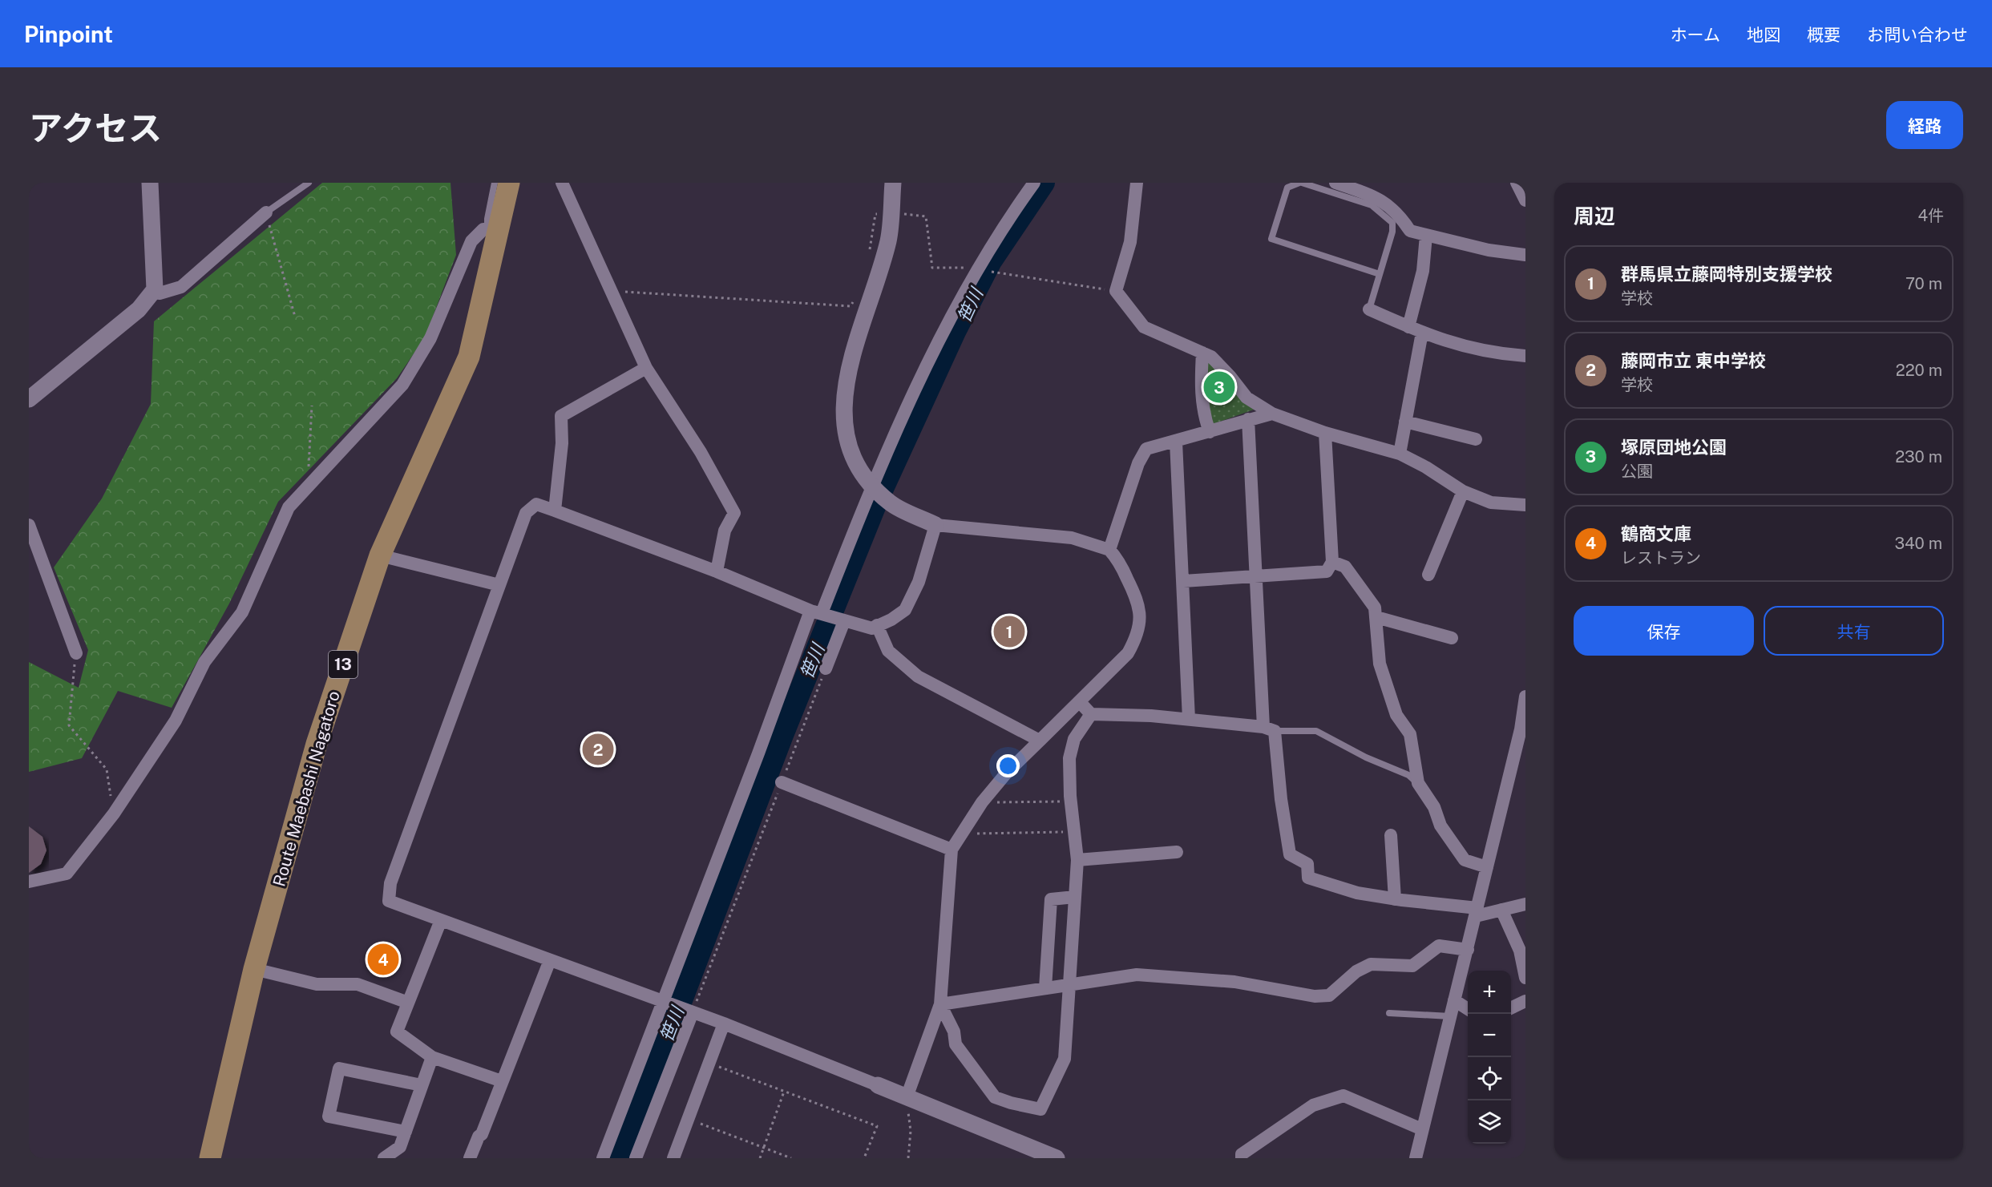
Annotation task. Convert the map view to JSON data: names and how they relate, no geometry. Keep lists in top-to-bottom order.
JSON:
{
  "streets": {
    "main road": ["13", "Route Maebashi Nagatoro"]
  },
  "water": ["笹川"],
  "page": {
    "header": "Pinpoint",
    "nav": [
      "ホーム",
      "地図",
      "概要",
      "お問い合わせ"
    ],
    "title": "アクセス",
    "buttons": [
      "経路",
      ["保存", "共有"]
    ],
    "heading": ["周辺", "4件"],
    "list": [
      {
        "mark": "1",
        "name": "群馬県立藤岡特別支援学校",
        "note": "学校",
        "value": "70 m"
      },
      {
        "mark": "2",
        "name": "藤岡市立 東中学校",
        "note": "学校",
        "value": "220 m"
      },
      {
        "mark": "3",
        "name": "塚原団地公園",
        "note": "公園",
        "value": "230 m"
      },
      {
        "mark": "4",
        "name": "鶴商文庫",
        "note": "レストラン",
        "value": "340 m"
      }
    ],
    "pins": [
      "3",
      "1",
      "2",
      "4"
    ],
    "map_buttons": ["+", "−"]
  }
}
